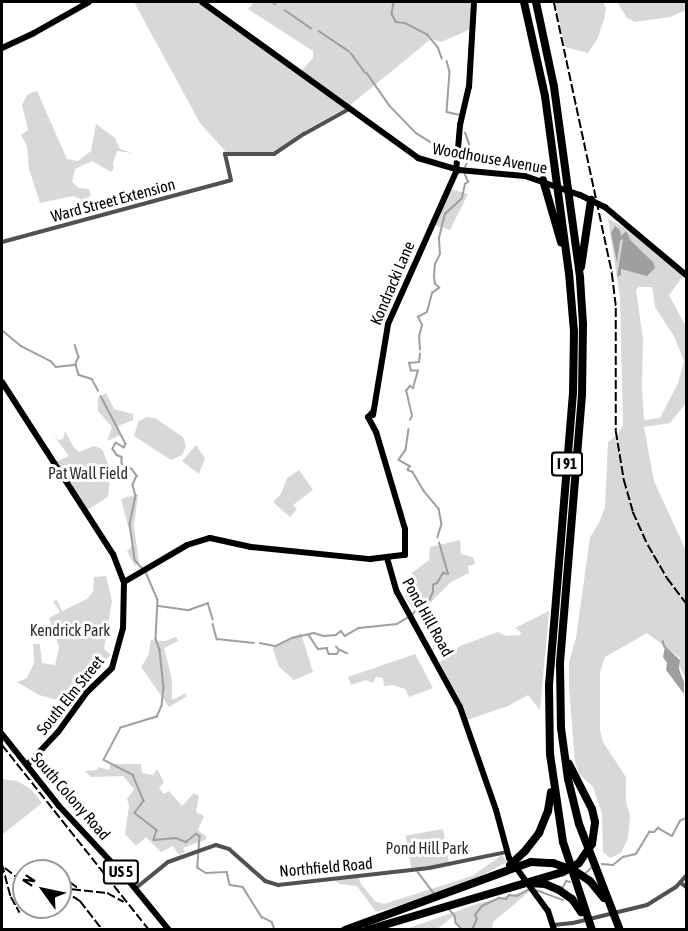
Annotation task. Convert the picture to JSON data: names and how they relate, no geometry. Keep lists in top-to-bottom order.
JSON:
{
  "streets": {
    "highway": ["I 91"],
    "main road": [
      "Woodhouse Avenue",
      "Kondracki Lane",
      "Pond Hill Road",
      "South Elm Street",
      "South Colony Road",
      "US 5"
    ],
    "street": ["Ward Street Extension", "Northfield Road"]
  },
  "crossings": [
    ["Woodhouse Avenue", "Ward Street Extension"],
    ["Woodhouse Avenue", "Kondracki Lane"],
    ["Kondracki Lane", "Pond Hill Road"],
    ["Pond Hill Road", "Northfield Road"],
    ["South Elm Street", "South Colony Road"],
    ["South Colony Road", "Northfield Road"]
  ],
  "parks": ["Pat Wall Field", "Kendrick Park", "Pond Hill Park"],
  "north": "top left"
}
